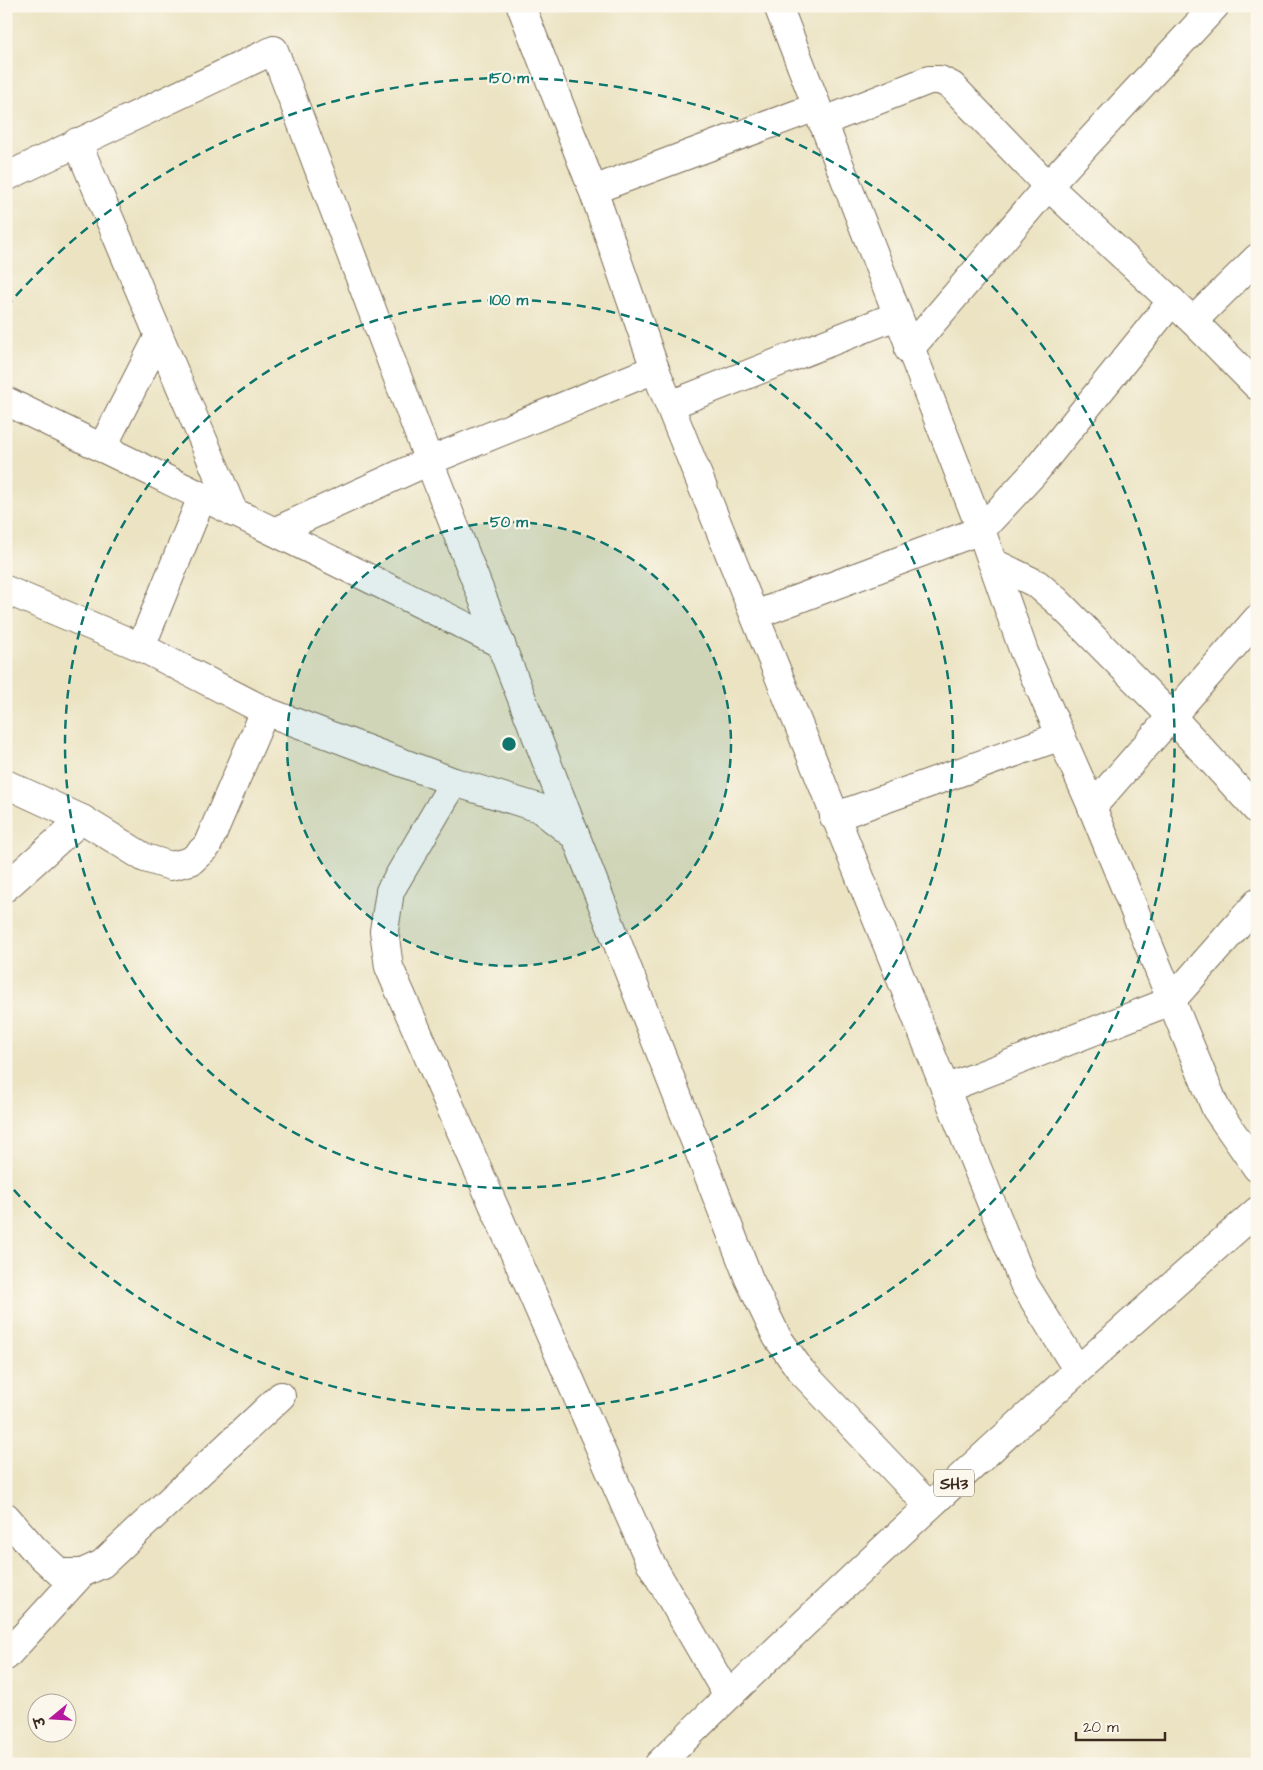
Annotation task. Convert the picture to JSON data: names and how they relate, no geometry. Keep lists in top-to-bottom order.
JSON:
{
  "streets": {
    "street": ["SH3"]
  },
  "scale_bar": "20 m",
  "north": "left",
  "rings": ["150 m", "100 m", "50 m"]
}
